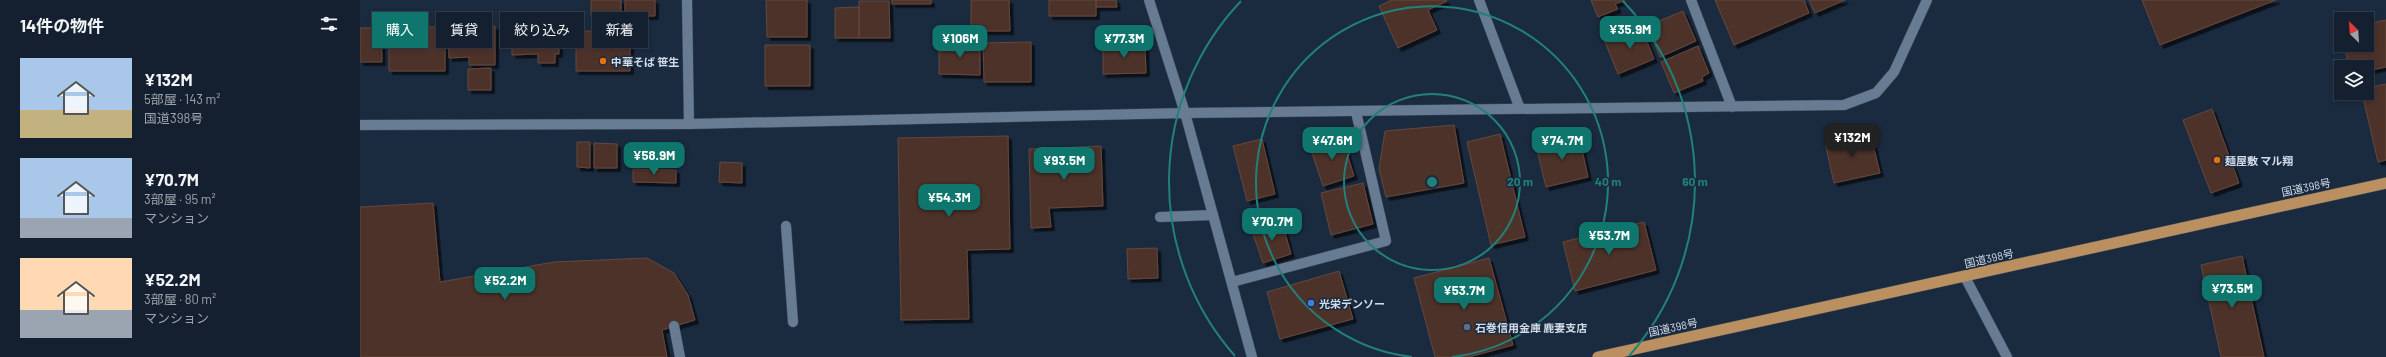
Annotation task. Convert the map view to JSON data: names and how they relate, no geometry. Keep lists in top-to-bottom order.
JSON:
{
  "streets": {
    "highway": ["国道398号"]
  },
  "places": [
    "中華そば 笹生",
    "麺屋敷 マル翔",
    "光栄デンソー",
    "石巻信用金庫 鹿妻支店"
  ],
  "north": "top left",
  "page": {
    "heading": "14件の物件",
    "chip": [
      "購入",
      "賃貸",
      "絞り込み",
      "新着"
    ],
    "price": [
      "¥35.9M",
      "¥106M",
      "¥77.3M",
      "¥132M",
      "¥47.6M",
      "¥74.7M",
      "¥58.9M",
      "¥93.5M",
      "¥54.3M",
      "¥70.7M",
      "¥53.7M",
      "¥52.2M",
      "¥73.5M",
      "¥53.7M"
    ],
    "list": [
      {
        "name": "¥132M",
        "note": "5部屋 · 143 m² · 国道398号"
      },
      {
        "name": "¥70.7M",
        "note": "3部屋 · 95 m² · マンション"
      },
      {
        "name": "¥52.2M",
        "note": "3部屋 · 80 m² · マンション"
      }
    ]
  },
  "rings": ["20 m", "40 m", "60 m"]
}
